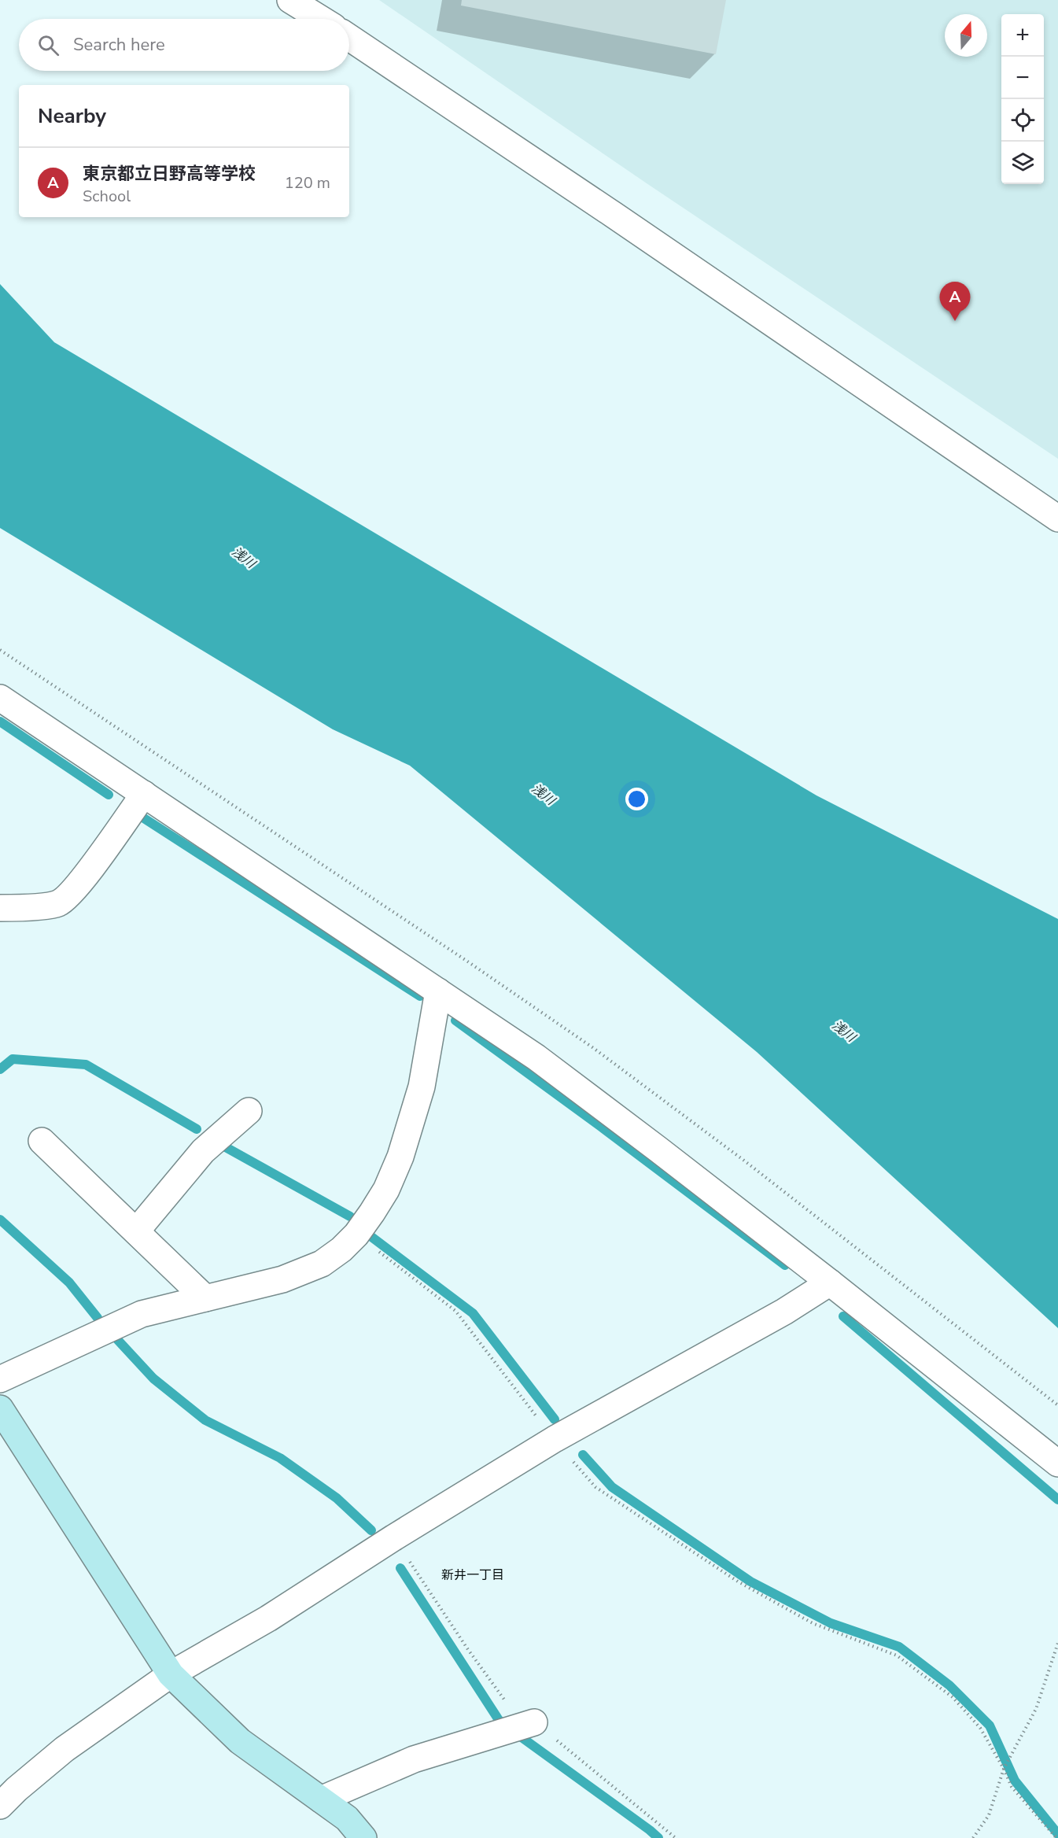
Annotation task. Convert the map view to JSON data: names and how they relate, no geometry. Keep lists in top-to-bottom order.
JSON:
{
  "districts": ["新井一丁目"],
  "water": ["浅川"],
  "north": "top",
  "page": {
    "map_buttons": ["+", "−"],
    "search": "Search here",
    "heading": "Nearby",
    "list": [
      {
        "mark": "A",
        "name": "東京都立日野高等学校",
        "note": "School",
        "value": "120 m"
      }
    ],
    "pins": "A"
  }
}
